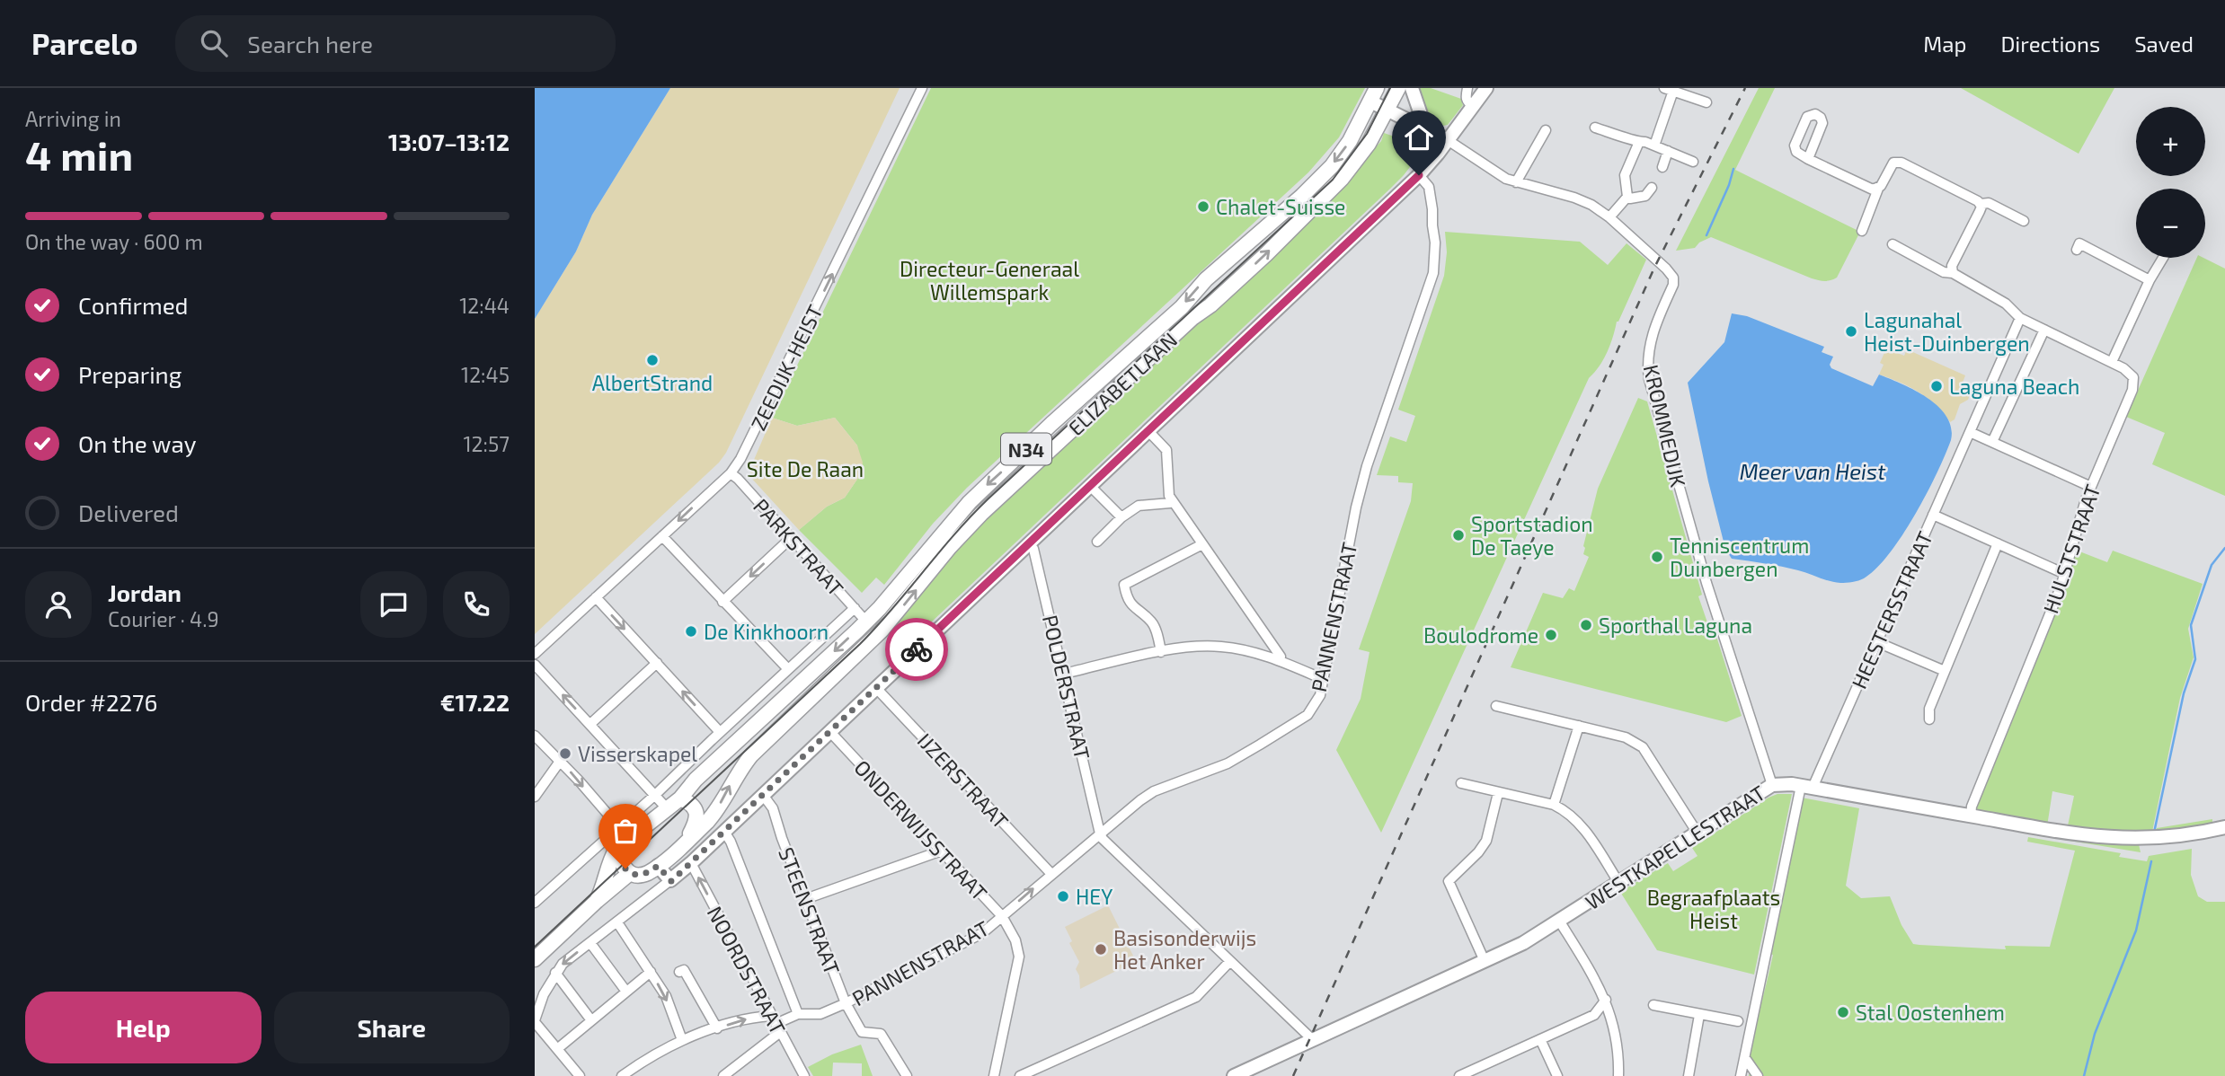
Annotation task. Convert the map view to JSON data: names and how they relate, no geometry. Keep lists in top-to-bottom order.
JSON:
{
  "streets": {
    "main road": ["ELIZABETLAAN", "N34"],
    "street": [
      "ZEEDIJK-HEIST",
      "KROMMEDIJK",
      "PARKSTRAAT",
      "HULSTSTRAAT",
      "HEESTERSSTRAAT",
      "PANNENSTRAAT",
      "POLDERSTRAAT",
      "IJZERSTRAAT",
      "ONDERWIJSSTRAAT",
      "WESTKAPELLESTRAAT",
      "STEENSTRAAT",
      "NOORDSTRAAT"
    ]
  },
  "crossings": [
    ["ZEEDIJK-HEIST", "PARKSTRAAT"],
    ["ELIZABETLAAN", "KROMMEDIJK"],
    ["ELIZABETLAAN", "PARKSTRAAT"],
    ["KROMMEDIJK", "WESTKAPELLESTRAAT"],
    ["HULSTSTRAAT", "WESTKAPELLESTRAAT"],
    ["HEESTERSSTRAAT", "WESTKAPELLESTRAAT"],
    ["PANNENSTRAAT", "POLDERSTRAAT"],
    ["PANNENSTRAAT", "IJZERSTRAAT"],
    ["PANNENSTRAAT", "ONDERWIJSSTRAAT"],
    ["PANNENSTRAAT", "STEENSTRAAT"],
    ["PANNENSTRAAT", "NOORDSTRAAT"]
  ],
  "water": ["Meer van Heist"],
  "parks": ["Directeur-Generaal Willemspark", "Site De Raan", "Begraafplaats Heist"],
  "places": [
    "Chalet-Suisse",
    "Lagunahal Heist-Duinbergen",
    "AlbertStrand",
    "Laguna Beach",
    "Sportstadion De Taeye",
    "Tenniscentrum Duinbergen",
    "Sporthal Laguna",
    "De Kinkhoorn",
    "Boulodrome",
    "Visserskapel",
    "HEY",
    "Basisonderwijs Het Anker",
    "Stal Oostenhem"
  ],
  "page": {
    "header": "Parcelo",
    "search": "Search here",
    "nav": ["Map", "Directions", "Saved"],
    "heading": ["4 min", "Arriving in", "13:07–13:12"],
    "panel": [
      "Jordan",
      "Courier · 4.9",
      "Order #2276",
      "€17.22"
    ],
    "map_buttons": ["+", "−"],
    "bar": "On the way · 600 m",
    "list": [
      ["Confirmed", "12:44"],
      ["Preparing", "12:45"],
      ["On the way", "12:57"],
      "Delivered"
    ],
    "buttons": ["Help", "Share"]
  }
}
